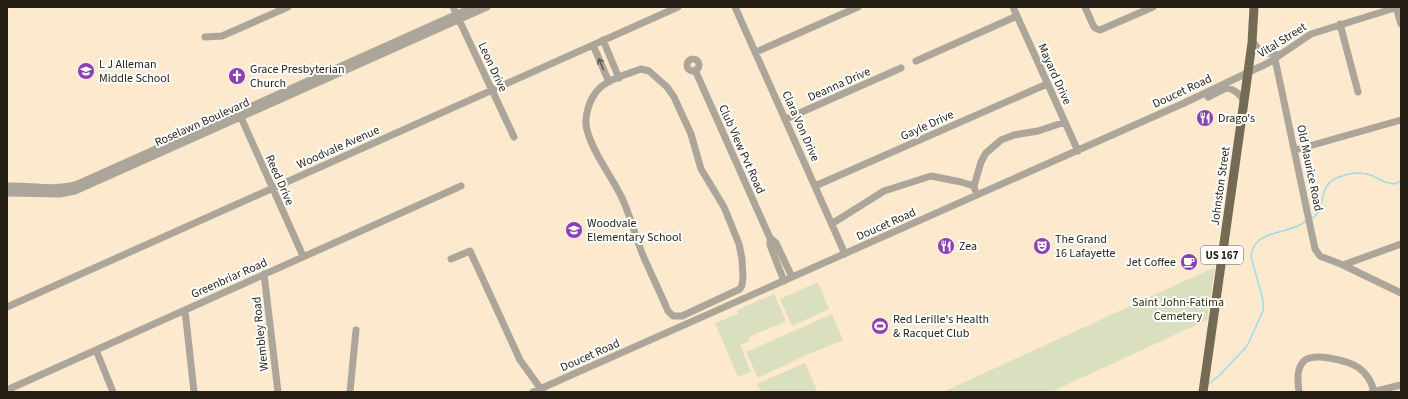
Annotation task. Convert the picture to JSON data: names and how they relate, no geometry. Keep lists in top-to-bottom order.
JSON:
{
  "streets": {
    "main road": ["Johnston Street", "US 167"],
    "street": [
      "Vital Street",
      "Leon Drive",
      "Mayard Drive",
      "Deanna Drive",
      "Doucet Road",
      "Roselawn Boulevard",
      "Gayle Drive",
      "Clara Von Drive",
      "Woodvale Avenue",
      "Club View Pvt Road",
      "Old Maurice Road",
      "Reed Drive",
      "Greenbriar Road",
      "Wembley Road"
    ]
  },
  "crossings": [
    ["Vital Street", "Doucet Road"],
    ["Vital Street", "Old Maurice Road"],
    ["Vital Street", "Johnston Street"],
    ["Leon Drive", "Roselawn Boulevard"],
    ["Leon Drive", "Woodvale Avenue"],
    ["Mayard Drive", "Doucet Road"],
    ["Mayard Drive", "Gayle Drive"],
    ["Deanna Drive", "Clara Von Drive"],
    ["Doucet Road", "Clara Von Drive"],
    ["Doucet Road", "Club View Pvt Road"],
    ["Doucet Road", "Johnston Street"],
    ["Roselawn Boulevard", "Reed Drive"],
    ["Gayle Drive", "Clara Von Drive"],
    ["Woodvale Avenue", "Reed Drive"],
    ["Reed Drive", "Greenbriar Road"],
    ["Greenbriar Road", "Wembley Road"]
  ],
  "parks": ["Saint John-Fatima Cemetery"],
  "places": {
    "school or university": ["L J Alleman Middle School", "Woodvale Elementary School"],
    "church": ["Grace Presbyterian Church"],
    "restaurant": ["Drago's", "Zea"],
    "theatre": ["The Grand 16 Lafayette"],
    "cafe": ["Jet Coffee"],
    "sports": ["Red Lerille's Health & Racquet Club"]
  }
}
